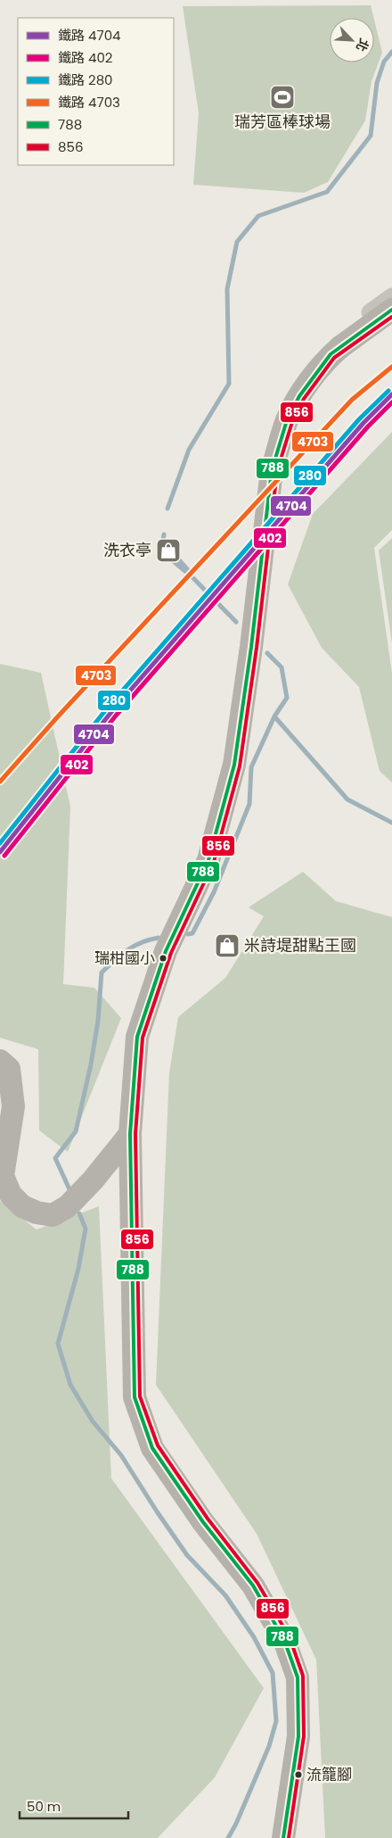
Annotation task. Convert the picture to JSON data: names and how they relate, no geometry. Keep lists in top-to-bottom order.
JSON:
{
  "places": {
    "sports": ["瑞芳區棒球場"],
    "shop": ["洗衣亭", "米詩堤甜點王國"],
    "other": ["瑞柑國小", "流籠腳"]
  },
  "lines": [
    "transit line 788",
    "transit line 856",
    "rail line 4703",
    "rail line 280",
    "rail line 4704",
    "rail line 402"
  ],
  "legend": [
    "鐵路 4704",
    "鐵路 402",
    "鐵路 280",
    "鐵路 4703",
    "788",
    "856"
  ],
  "scale_bar": "50 m",
  "north": "bottom right"
}
